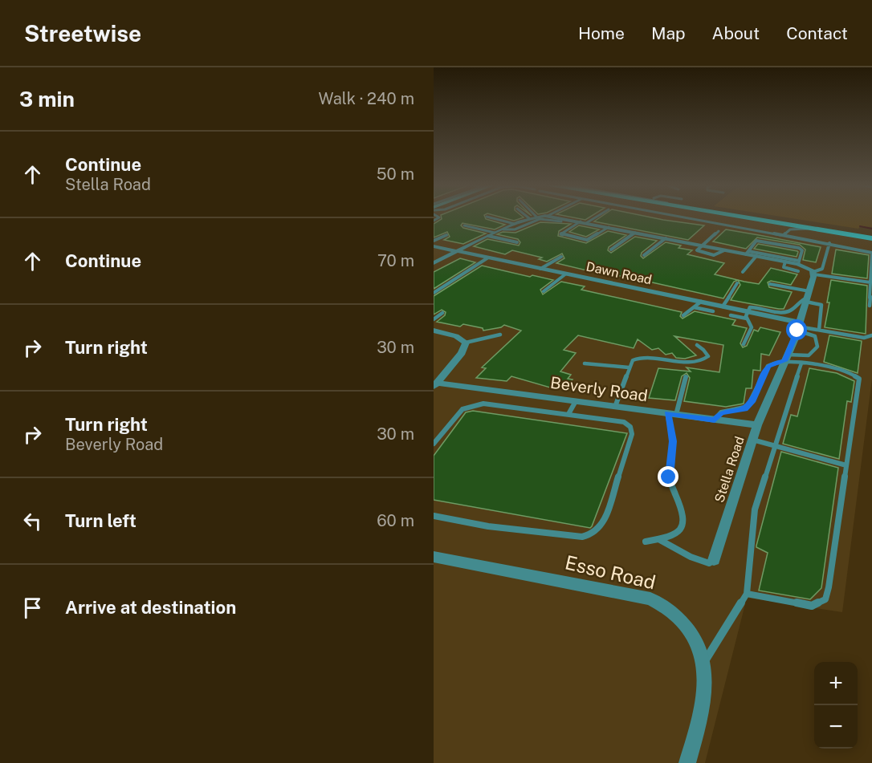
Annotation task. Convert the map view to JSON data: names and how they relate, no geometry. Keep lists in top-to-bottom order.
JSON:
{
  "streets": {
    "street": [
      "Dawn Road",
      "Beverly Road",
      "Stella Road",
      "Esso Road"
    ]
  },
  "crossings": [
    ["Dawn Road", "Stella Road"],
    ["Beverly Road", "Stella Road"]
  ],
  "page": {
    "header": "Streetwise",
    "nav": [
      "Home",
      "Map",
      "About",
      "Contact"
    ],
    "heading": ["3 min", "Walk · 240 m"],
    "list": [
      ["Continue", "Stella Road", "50 m"],
      ["Continue", "70 m"],
      ["Turn right", "30 m"],
      ["Turn right", "Beverly Road", "30 m"],
      ["Turn left", "60 m"],
      "Arrive at destination"
    ],
    "map_buttons": ["+", "−"]
  }
}
